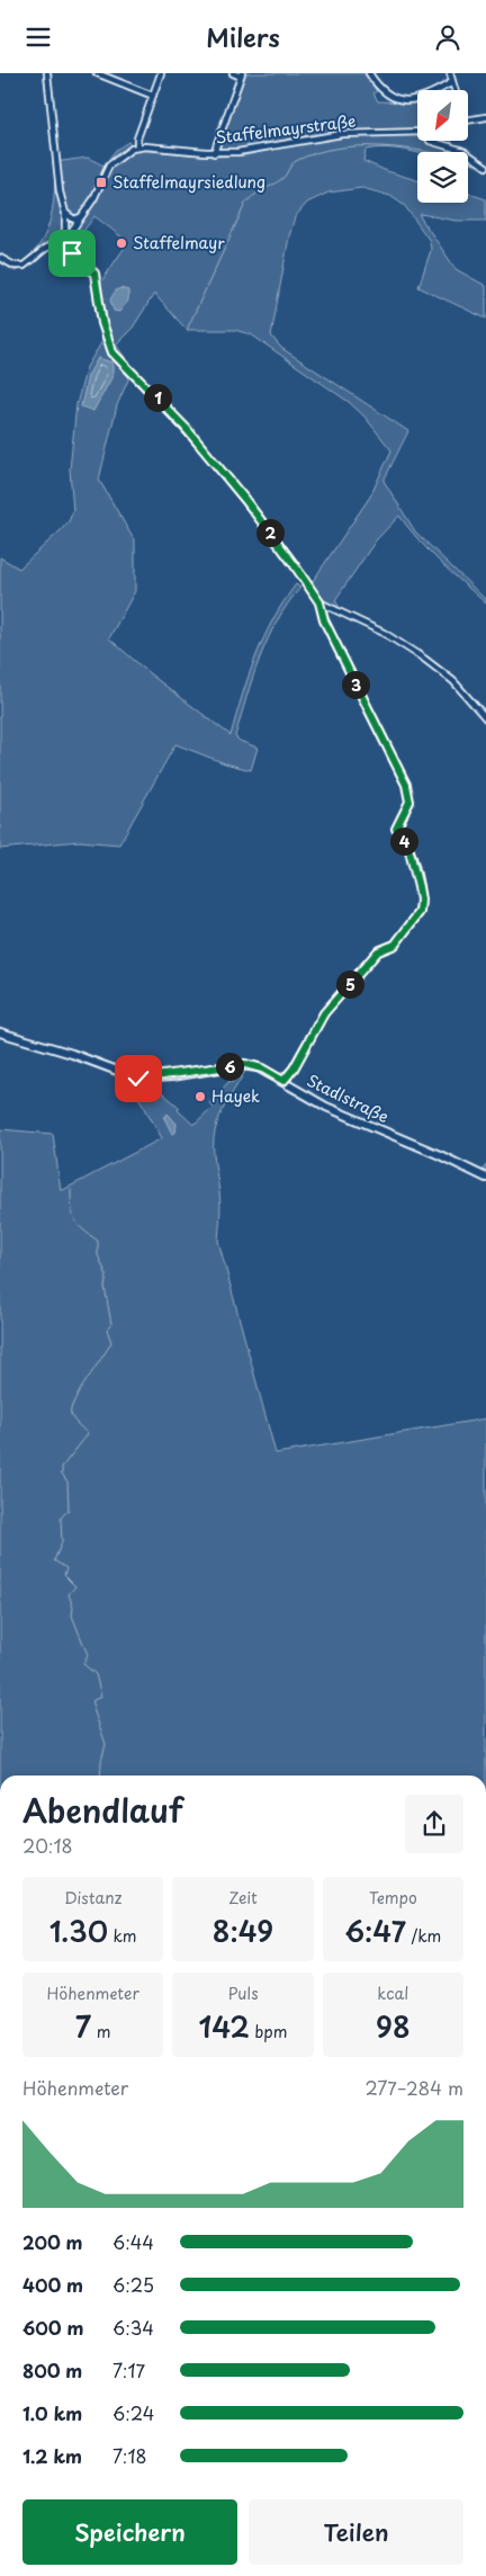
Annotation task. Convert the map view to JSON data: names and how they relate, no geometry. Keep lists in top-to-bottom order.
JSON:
{
  "streets": {
    "street": ["Staffelmayrstraße", "Stadlstraße"]
  },
  "places": {
    "transit": ["Staffelmayrsiedlung"],
    "other": ["Staffelmayr", "Hayek"]
  },
  "north": "bottom left",
  "page": {
    "header": "Milers",
    "pins": [
      "1",
      "2",
      "3",
      "4",
      "5",
      "6"
    ],
    "heading": ["Abendlauf", "20:18"],
    "stats": [
      ["Distanz", "1.30 km"],
      ["Zeit", "8:49"],
      ["Tempo", "6:47 /km"],
      ["Höhenmeter", "7 m"],
      ["Puls", "142 bpm"],
      ["kcal", "98"]
    ],
    "chart": ["Höhenmeter", "277–284 m"],
    "list": [
      {
        "name": "200 m",
        "note": "6:44"
      },
      {
        "name": "400 m",
        "note": "6:25"
      },
      {
        "name": "600 m",
        "note": "6:34"
      },
      {
        "name": "800 m",
        "note": "7:17"
      },
      {
        "name": "1.0 km",
        "note": "6:24"
      },
      {
        "name": "1.2 km",
        "note": "7:18"
      }
    ],
    "buttons": ["Speichern", "Teilen"]
  }
}
